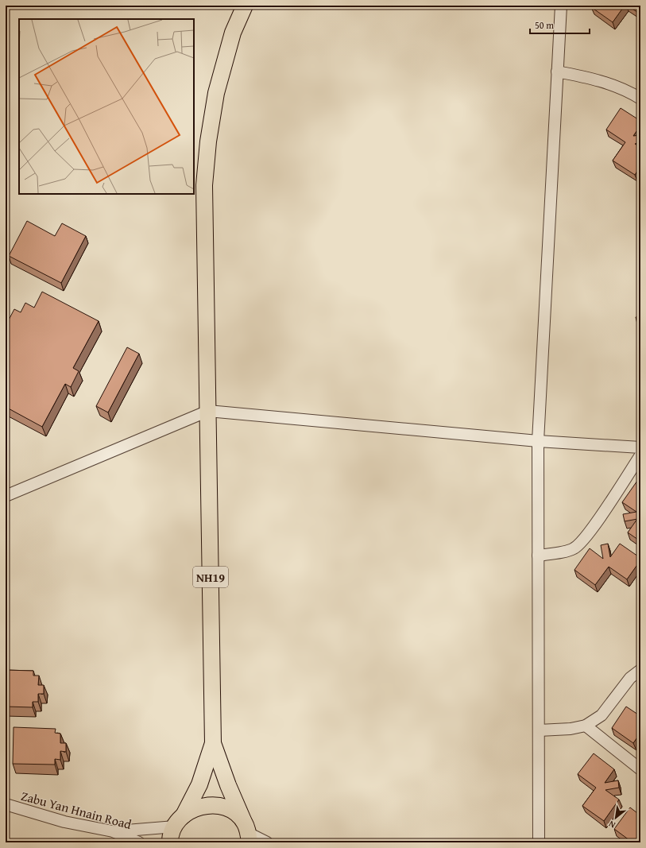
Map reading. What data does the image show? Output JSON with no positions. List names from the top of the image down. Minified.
{"streets":{"highway":["NH19"],"street":["Zabu Yan Hnain Road"]},"scale_bar":"50 m","north":"bottom left"}
